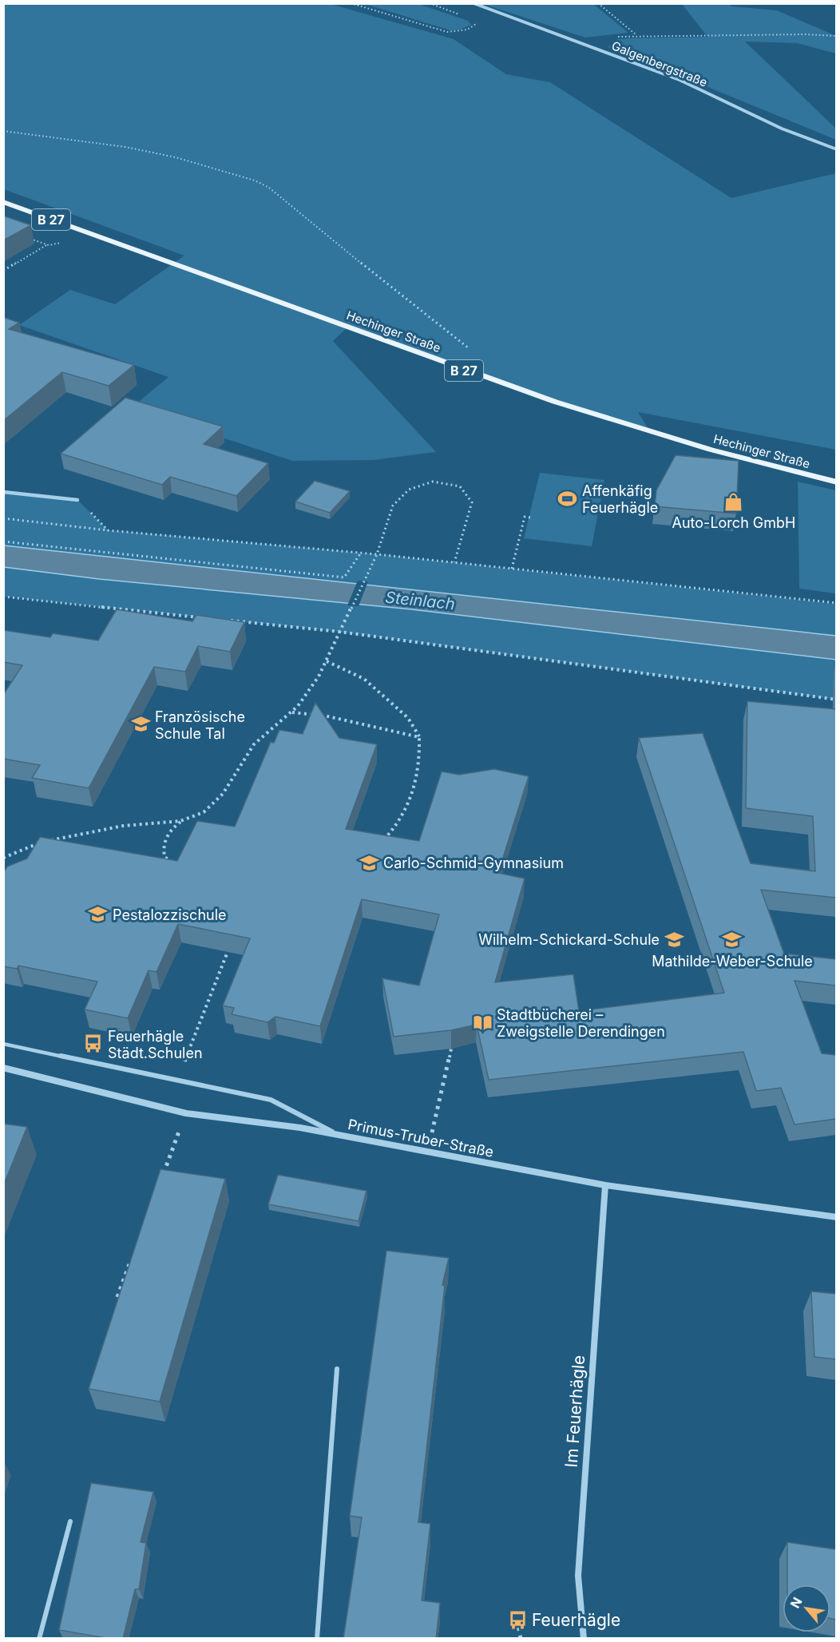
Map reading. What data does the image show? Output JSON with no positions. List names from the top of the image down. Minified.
{"streets":{"main road":["B 27","Hechinger Straße"],"street":["Galgenbergstraße","Primus-Truber-Straße","Im Feuerhägle"]},"crossings":[["Primus-Truber-Straße","Im Feuerhägle"]],"water":["Steinlach"],"places":{"sports":["Affenkäfig Feuerhägle"],"shop":["Auto-Lorch GmbH"],"school or university":["Französische Schule Tal","Carlo-Schmid-Gymnasium","Pestalozzischule","Wilhelm-Schickard-Schule","Mathilde-Weber-Schule"],"library":["Stadtbücherei – Zweigstelle Derendingen"],"bus stop":["Feuerhägle Städt.Schulen","Feuerhägle"]},"north":"top left"}
